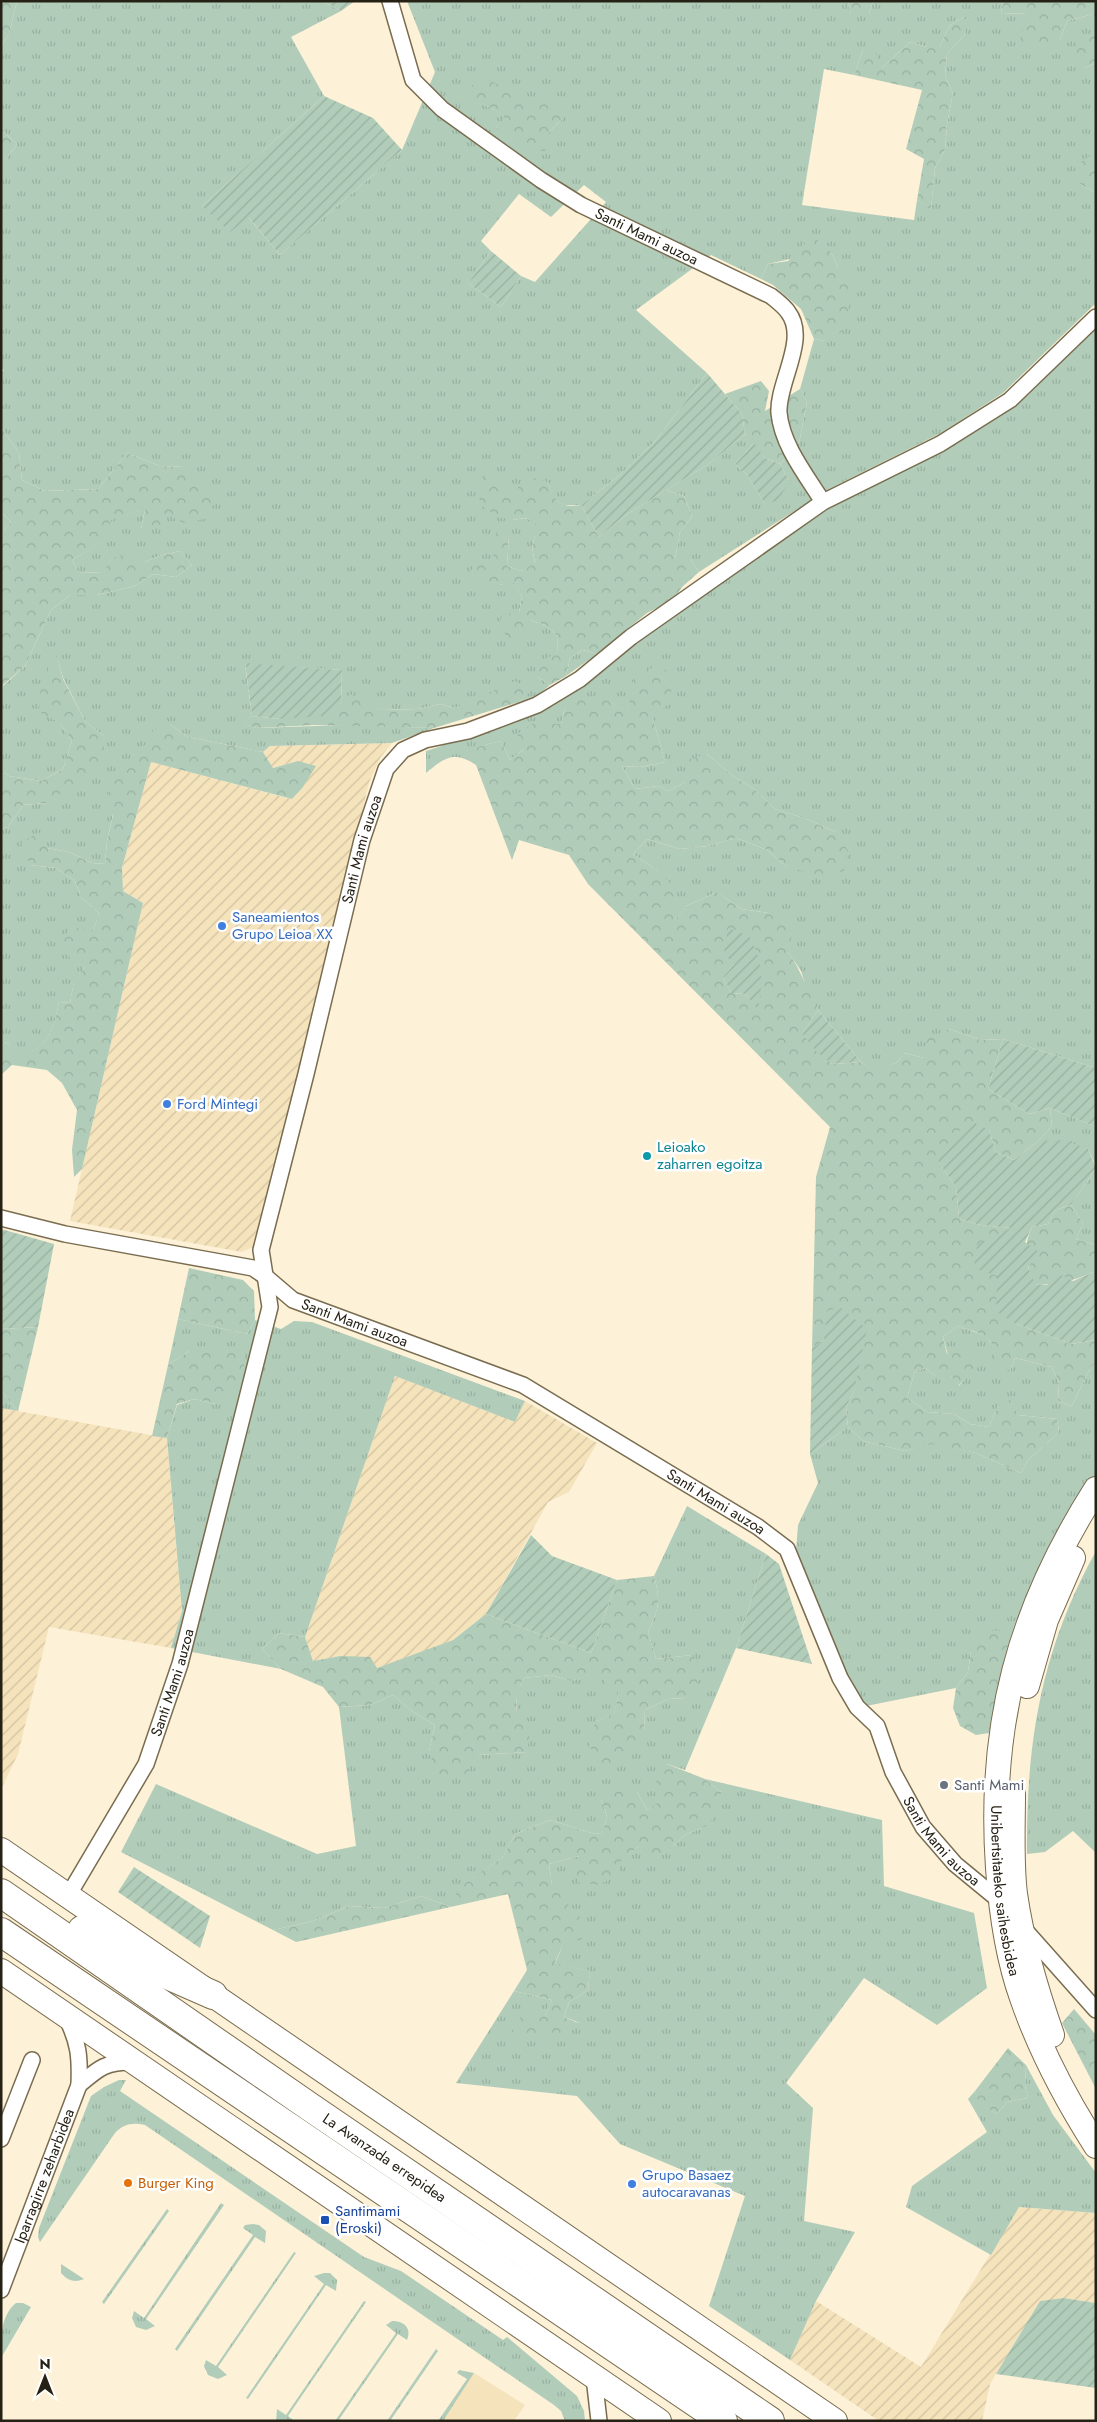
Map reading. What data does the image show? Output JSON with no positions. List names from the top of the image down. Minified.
{"streets":{"highway":["La Avanzada errepidea"],"main road":["Unibertsitateko saihesbidea"],"street":["Santi Mami auzoa","Iparragirre zeharbidea"]},"crossings":[["Santi Mami auzoa","Unibertsitateko saihesbidea"]],"places":{"other":["Saneamientos Grupo Leioa XX","Ford Mintegi","Leioako zaharren egoitza","Santi Mami","Burger King","Grupo Basaez autocaravanas"],"transit":["Santimami (Eroski)"]},"north":"top"}
